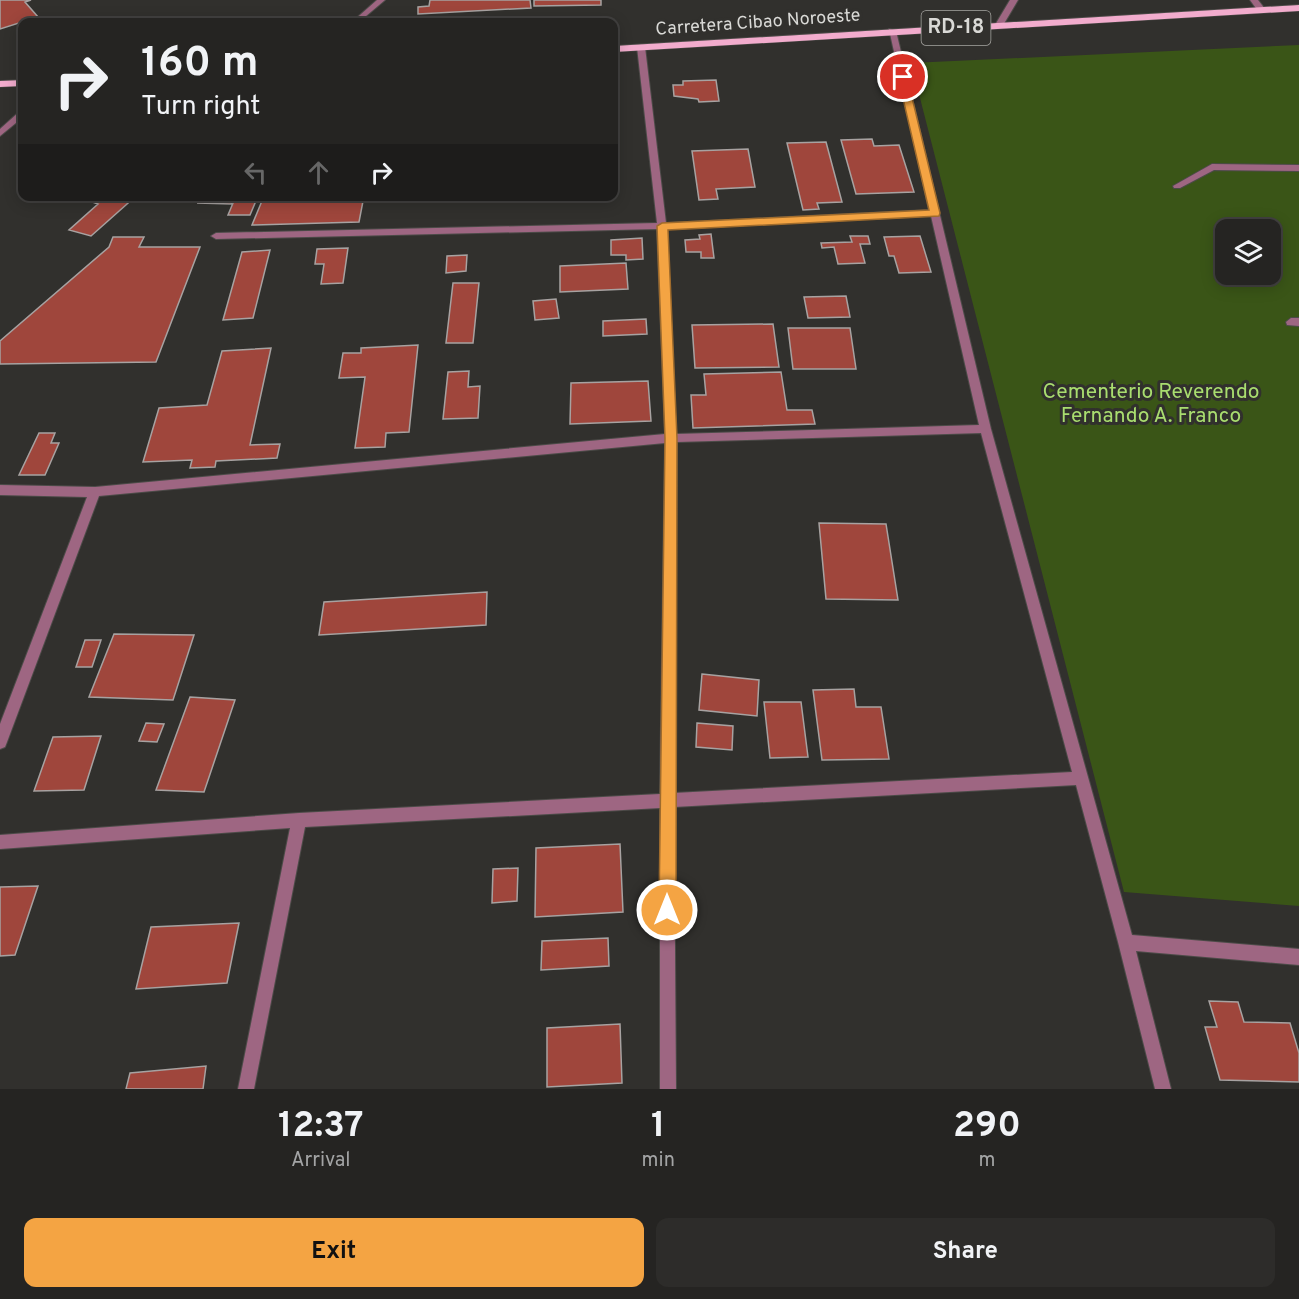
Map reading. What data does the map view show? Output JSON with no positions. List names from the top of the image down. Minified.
{"streets":{"main road":["Carretera Cibao Noroeste","RD-18"]},"parks":["Cementerio Reverendo Fernando A. Franco"],"page":{"turn":["160 m","Turn right"],"eta":["12:37","Arrival","1","min","290","m"],"buttons":["Exit","Share"]}}
